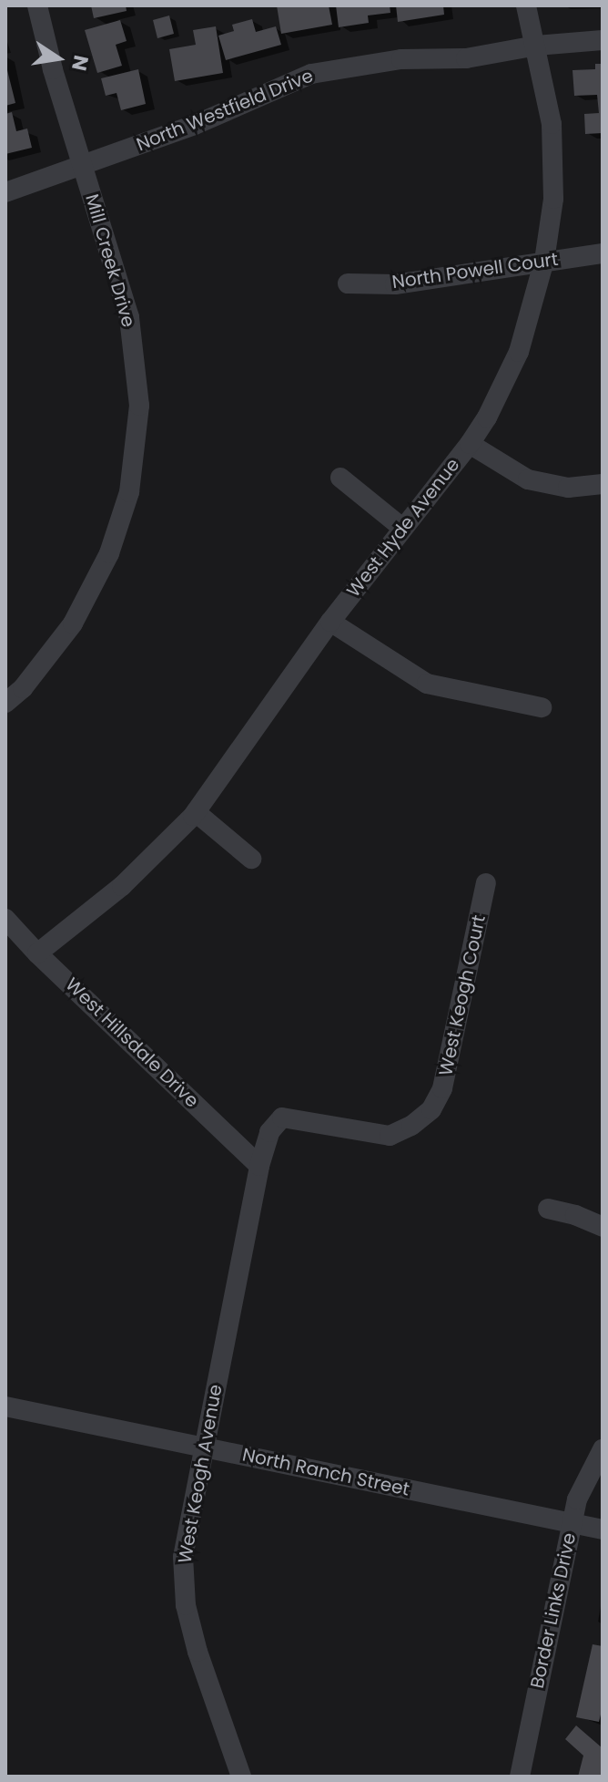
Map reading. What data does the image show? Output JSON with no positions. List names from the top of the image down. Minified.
{"streets":{"street":["North Westfield Drive","Mill Creek Drive","North Powell Court","West Hyde Avenue","West Keogh Court","West Hillsdale Drive","North Ranch Street","West Keogh Avenue","Border Links Drive"]},"crossings":[["North Westfield Drive","Mill Creek Drive"],["North Westfield Drive","West Hyde Avenue"],["North Powell Court","West Hyde Avenue"],["West Hyde Avenue","West Hillsdale Drive"],["West Keogh Court","West Hillsdale Drive"],["West Keogh Court","West Keogh Avenue"],["West Hillsdale Drive","West Keogh Avenue"],["North Ranch Street","West Keogh Avenue"],["North Ranch Street","Border Links Drive"]],"north":"right"}
